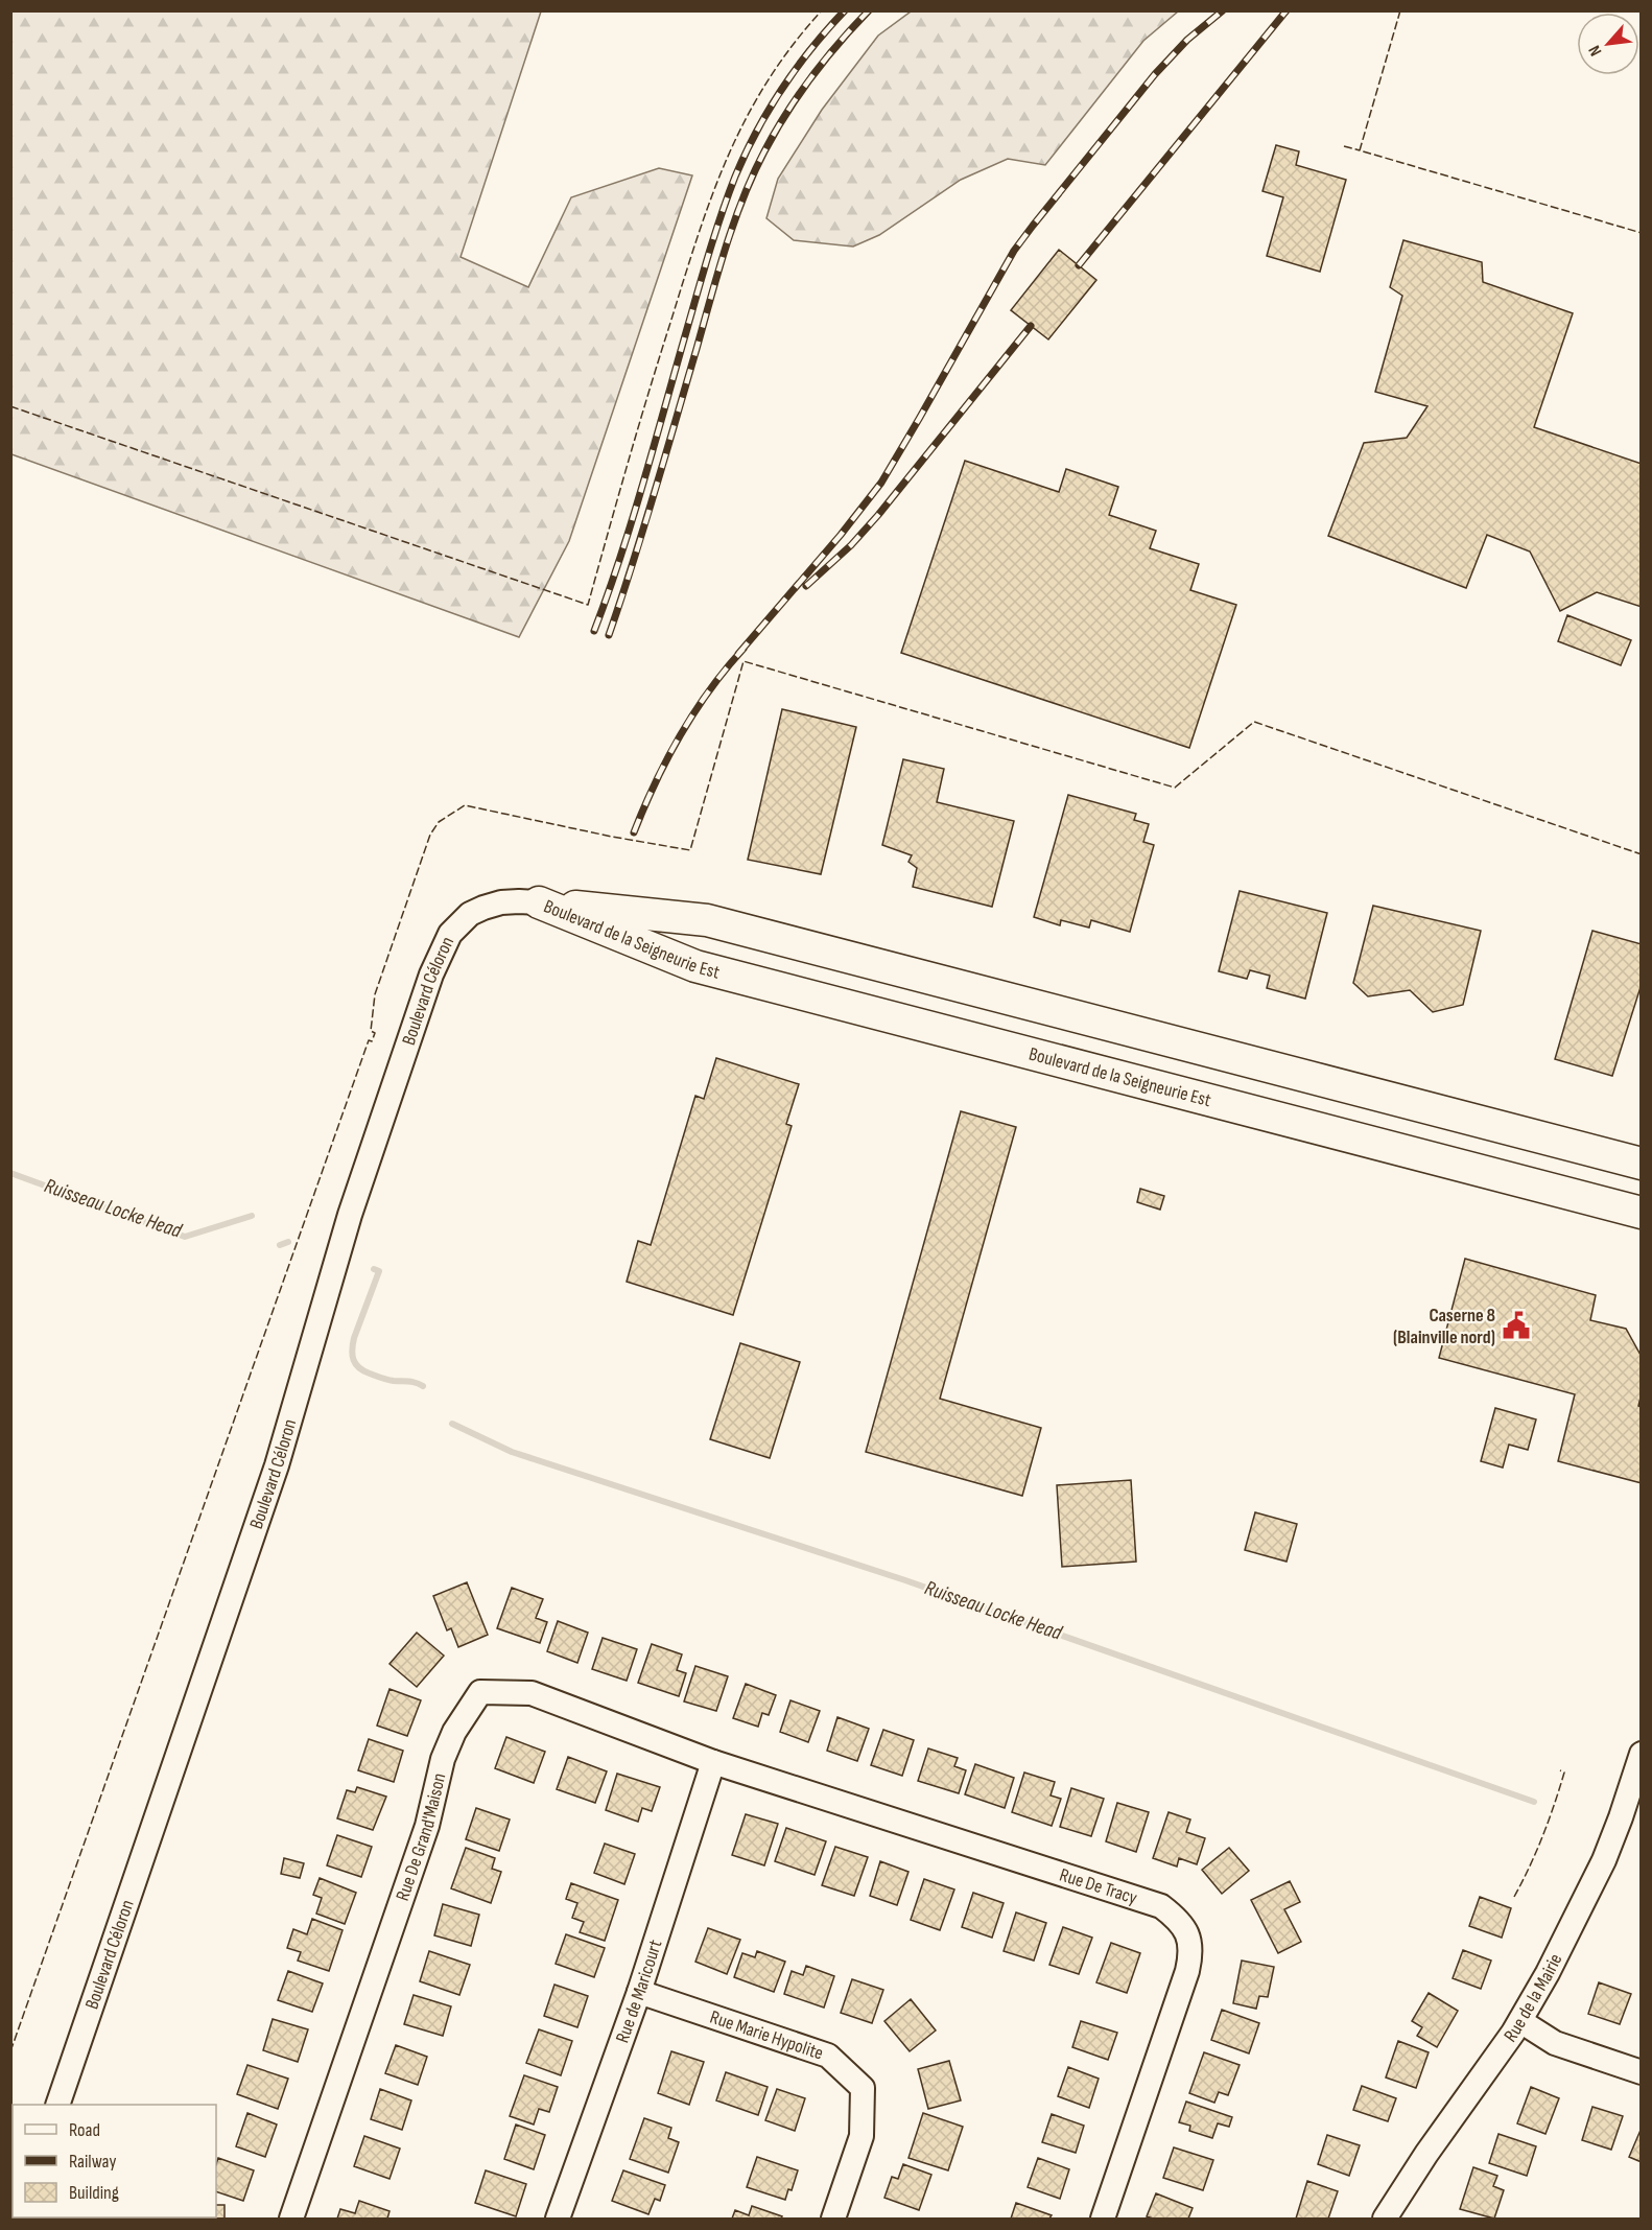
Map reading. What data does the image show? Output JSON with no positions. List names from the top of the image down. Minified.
{"streets":{"main road":["Boulevard de la Seigneurie Est"],"street":["Boulevard Céloron","Rue De Grand'Maison","Rue De Tracy","Rue de Maricourt","Rue de la Mairie","Rue Marie Hypolite"]},"crossings":[["Boulevard de la Seigneurie Est","Boulevard Céloron"],["Rue De Grand'Maison","Rue De Tracy"],["Rue De Grand'Maison","Rue de Maricourt"],["Rue De Tracy","Rue de Maricourt"],["Rue de Maricourt","Rue Marie Hypolite"]],"water":["Ruisseau Locke Head"],"places":{"public building":["Caserne 8 (Blainville nord)"]},"legend":["Road","Railway","Building"],"north":"bottom left"}
